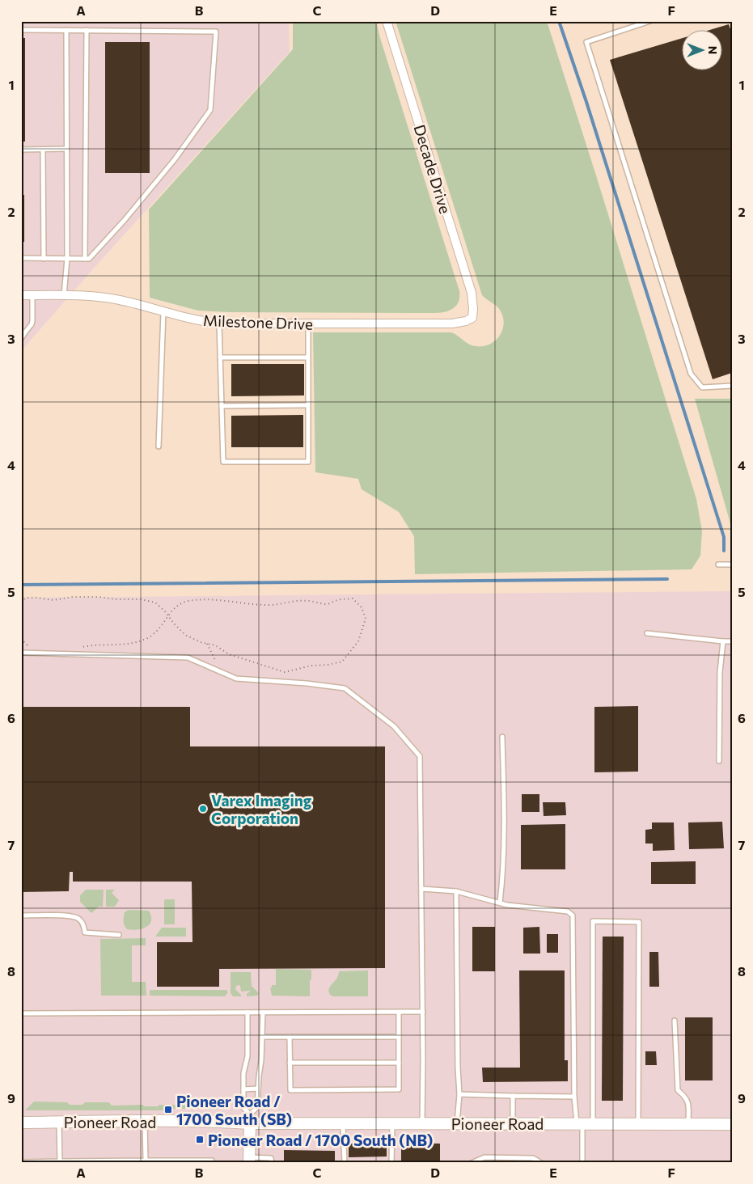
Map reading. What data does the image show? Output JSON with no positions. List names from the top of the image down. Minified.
{"streets":{"main road":["Pioneer Road"],"street":["Decade Drive","Milestone Drive"]},"crossings":[["Decade Drive","Milestone Drive"]],"places":{"other":["Varex Imaging Corporation"],"transit":["Pioneer Road / 1700 South (SB)","Pioneer Road / 1700 South (NB)"]},"north":"right","grid":{"columns":["A","B","C","D","E","F"],"rows":["1","2","3","4","5","6","7","8","9"]}}
